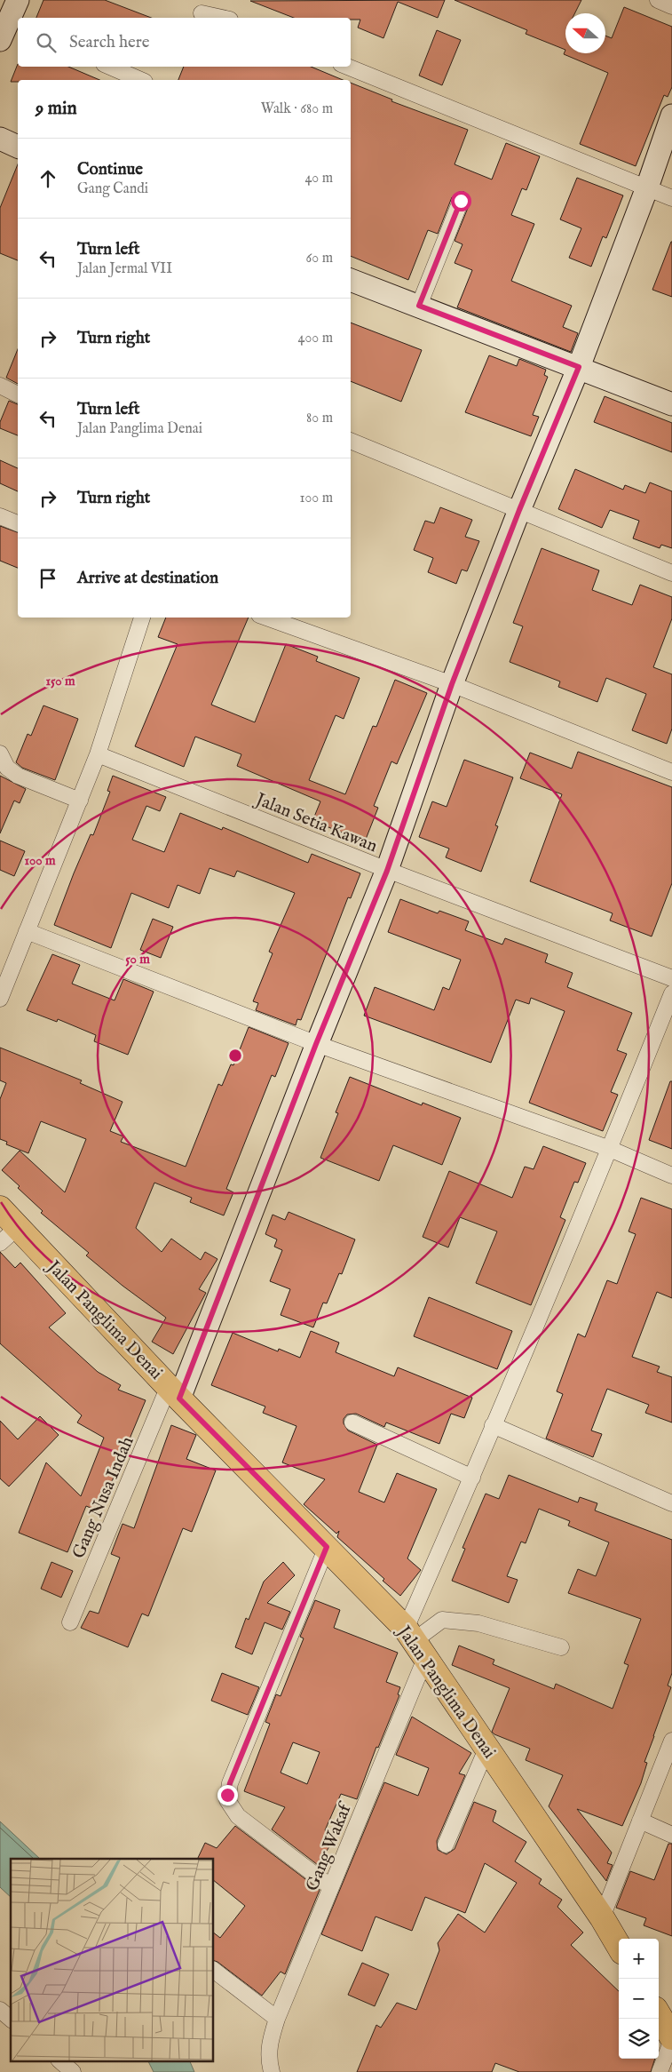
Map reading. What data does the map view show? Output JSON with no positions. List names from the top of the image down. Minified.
{"streets":{"main road":["Jalan Panglima Denai"],"street":["Jalan Setia Kawan","Gang Nusa Indah","Gang Wakaf"]},"crossings":[["Jalan Panglima Denai","Gang Nusa Indah"],["Jalan Panglima Denai","Gang Wakaf"]],"north":"left","page":{"search":"Search here","heading":["9 min","Walk · 680 m"],"list":[["Continue","Gang Candi","40 m"],["Turn left","Jalan Jermal VII","60 m"],["Turn right","400 m"],["Turn left","Jalan Panglima Denai","80 m"],["Turn right","100 m"],"Arrive at destination"],"map_buttons":["+","−"]},"rings":["150 m","100 m","50 m"]}
